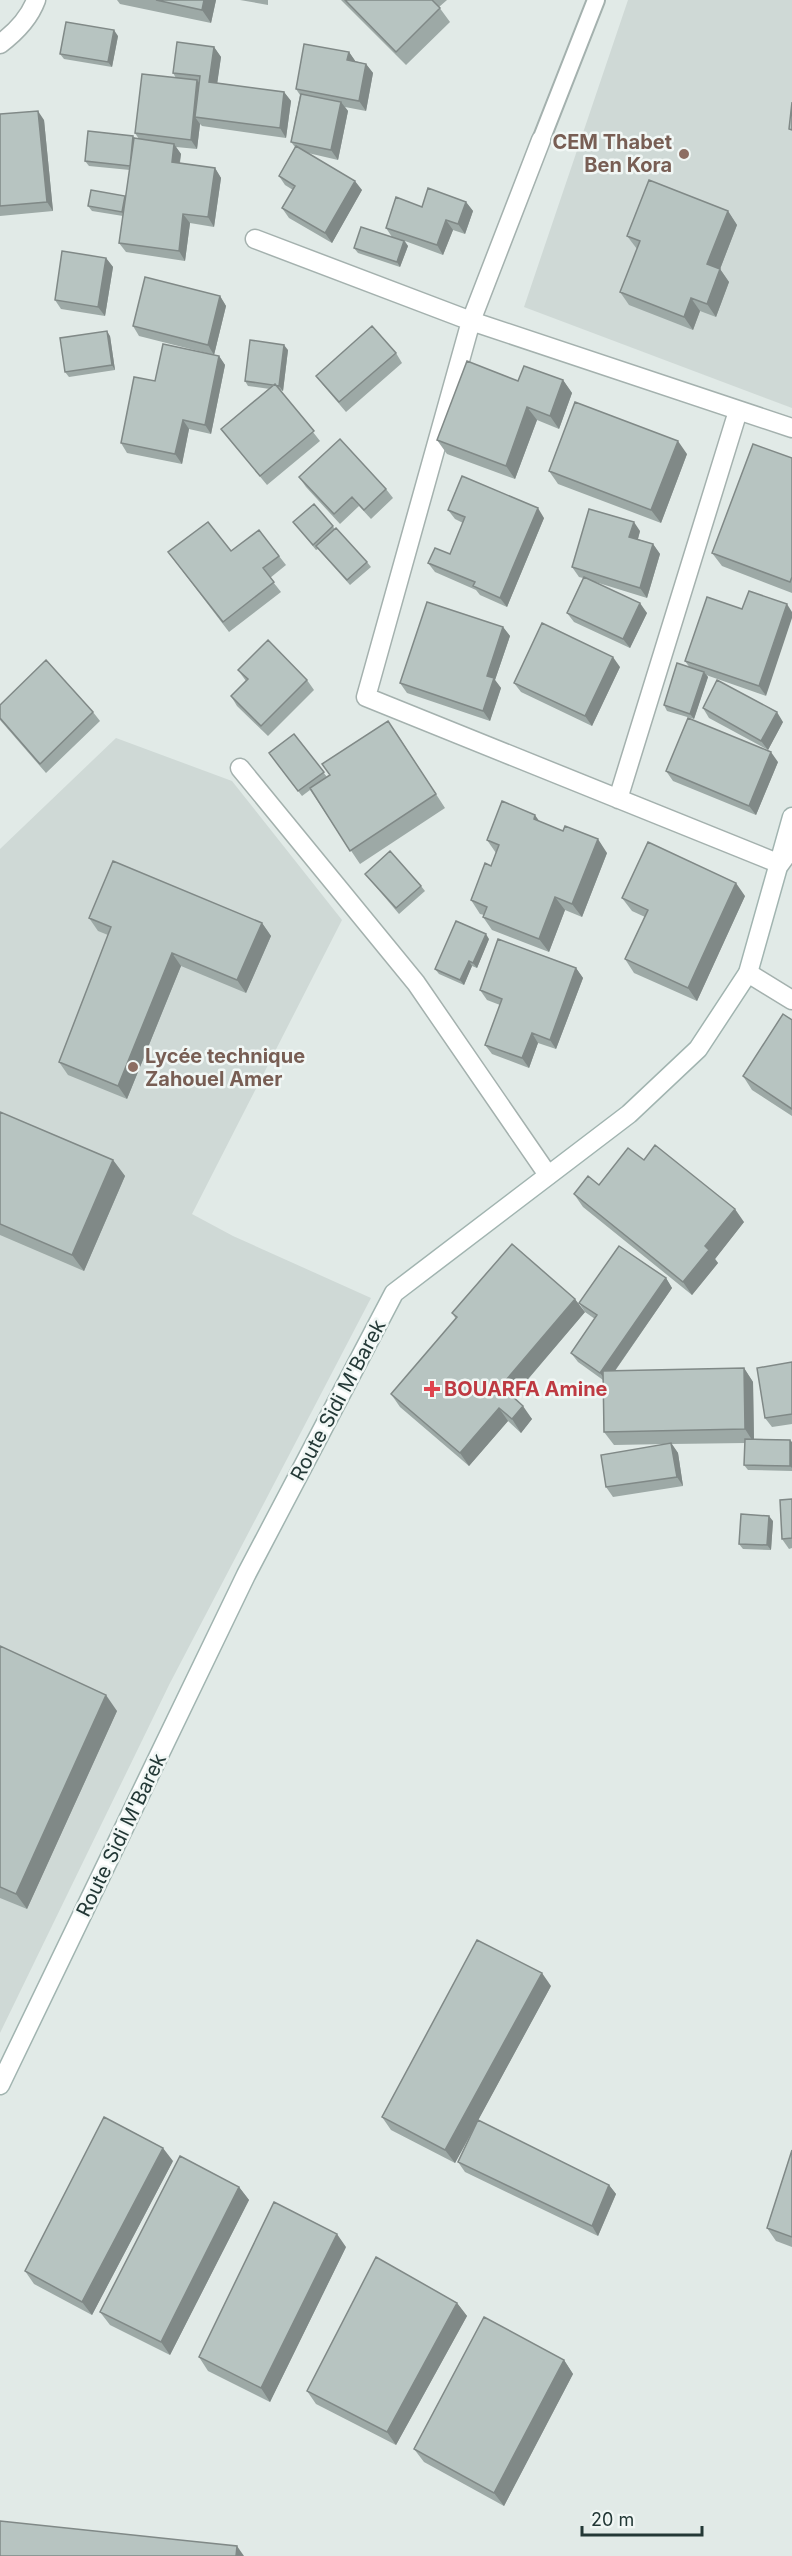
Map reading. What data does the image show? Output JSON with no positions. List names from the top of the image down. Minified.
{"streets":{"street":["Route Sidi M'Barek"]},"places":{"other":["CEM Thabet Ben Kora","Lycée technique Zahouel Amer"],"health":["BOUARFA Amine"]},"scale_bar":"20 m"}
